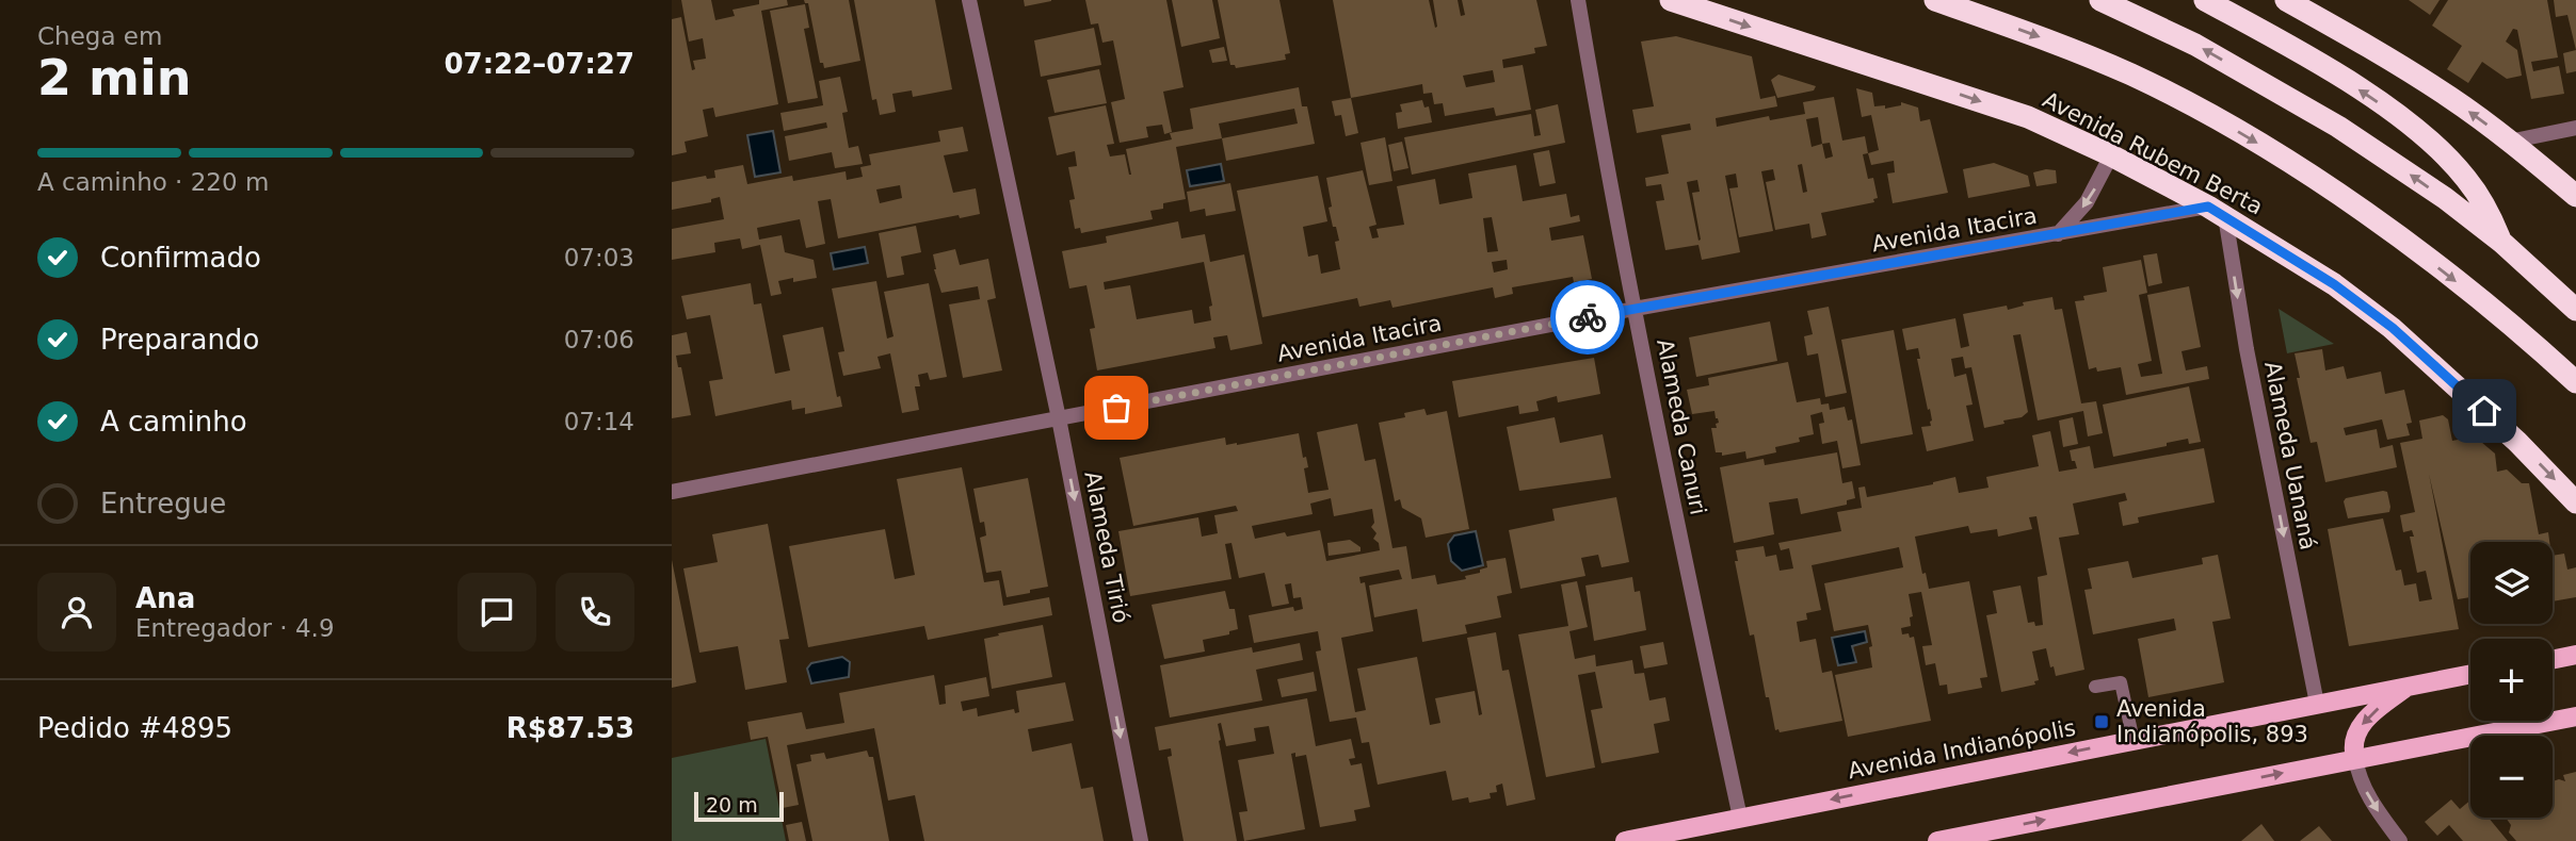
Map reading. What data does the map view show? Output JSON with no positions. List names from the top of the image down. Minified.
{"streets":{"highway":["Avenida Rubem Berta"],"main road":["Avenida Indianópolis"],"street":["Avenida Itacira","Alameda Canuri","Alameda Uananá","Alameda Tirió"]},"crossings":[["Avenida Rubem Berta","Avenida Itacira"],["Avenida Rubem Berta","Alameda Uananá"],["Avenida Itacira","Alameda Canuri"],["Avenida Itacira","Alameda Uananá"],["Avenida Itacira","Alameda Tirió"],["Alameda Canuri","Avenida Indianópolis"],["Alameda Uananá","Avenida Indianópolis"]],"one_way":["Alameda Uananá","Alameda Tirió"],"places":{"transit":["Avenida Indianópolis, 893"]},"scale_bar":"20 m","page":{"heading":["2 min","Chega em","07:22–07:27"],"panel":["Ana","Entregador · 4.9","Pedido #4895","R$87.53"],"bar":"A caminho · 220 m","list":[["Confirmado","07:03"],["Preparando","07:06"],["A caminho","07:14"],"Entregue"],"map_buttons":["+","−"],"scale":"20 m"}}
